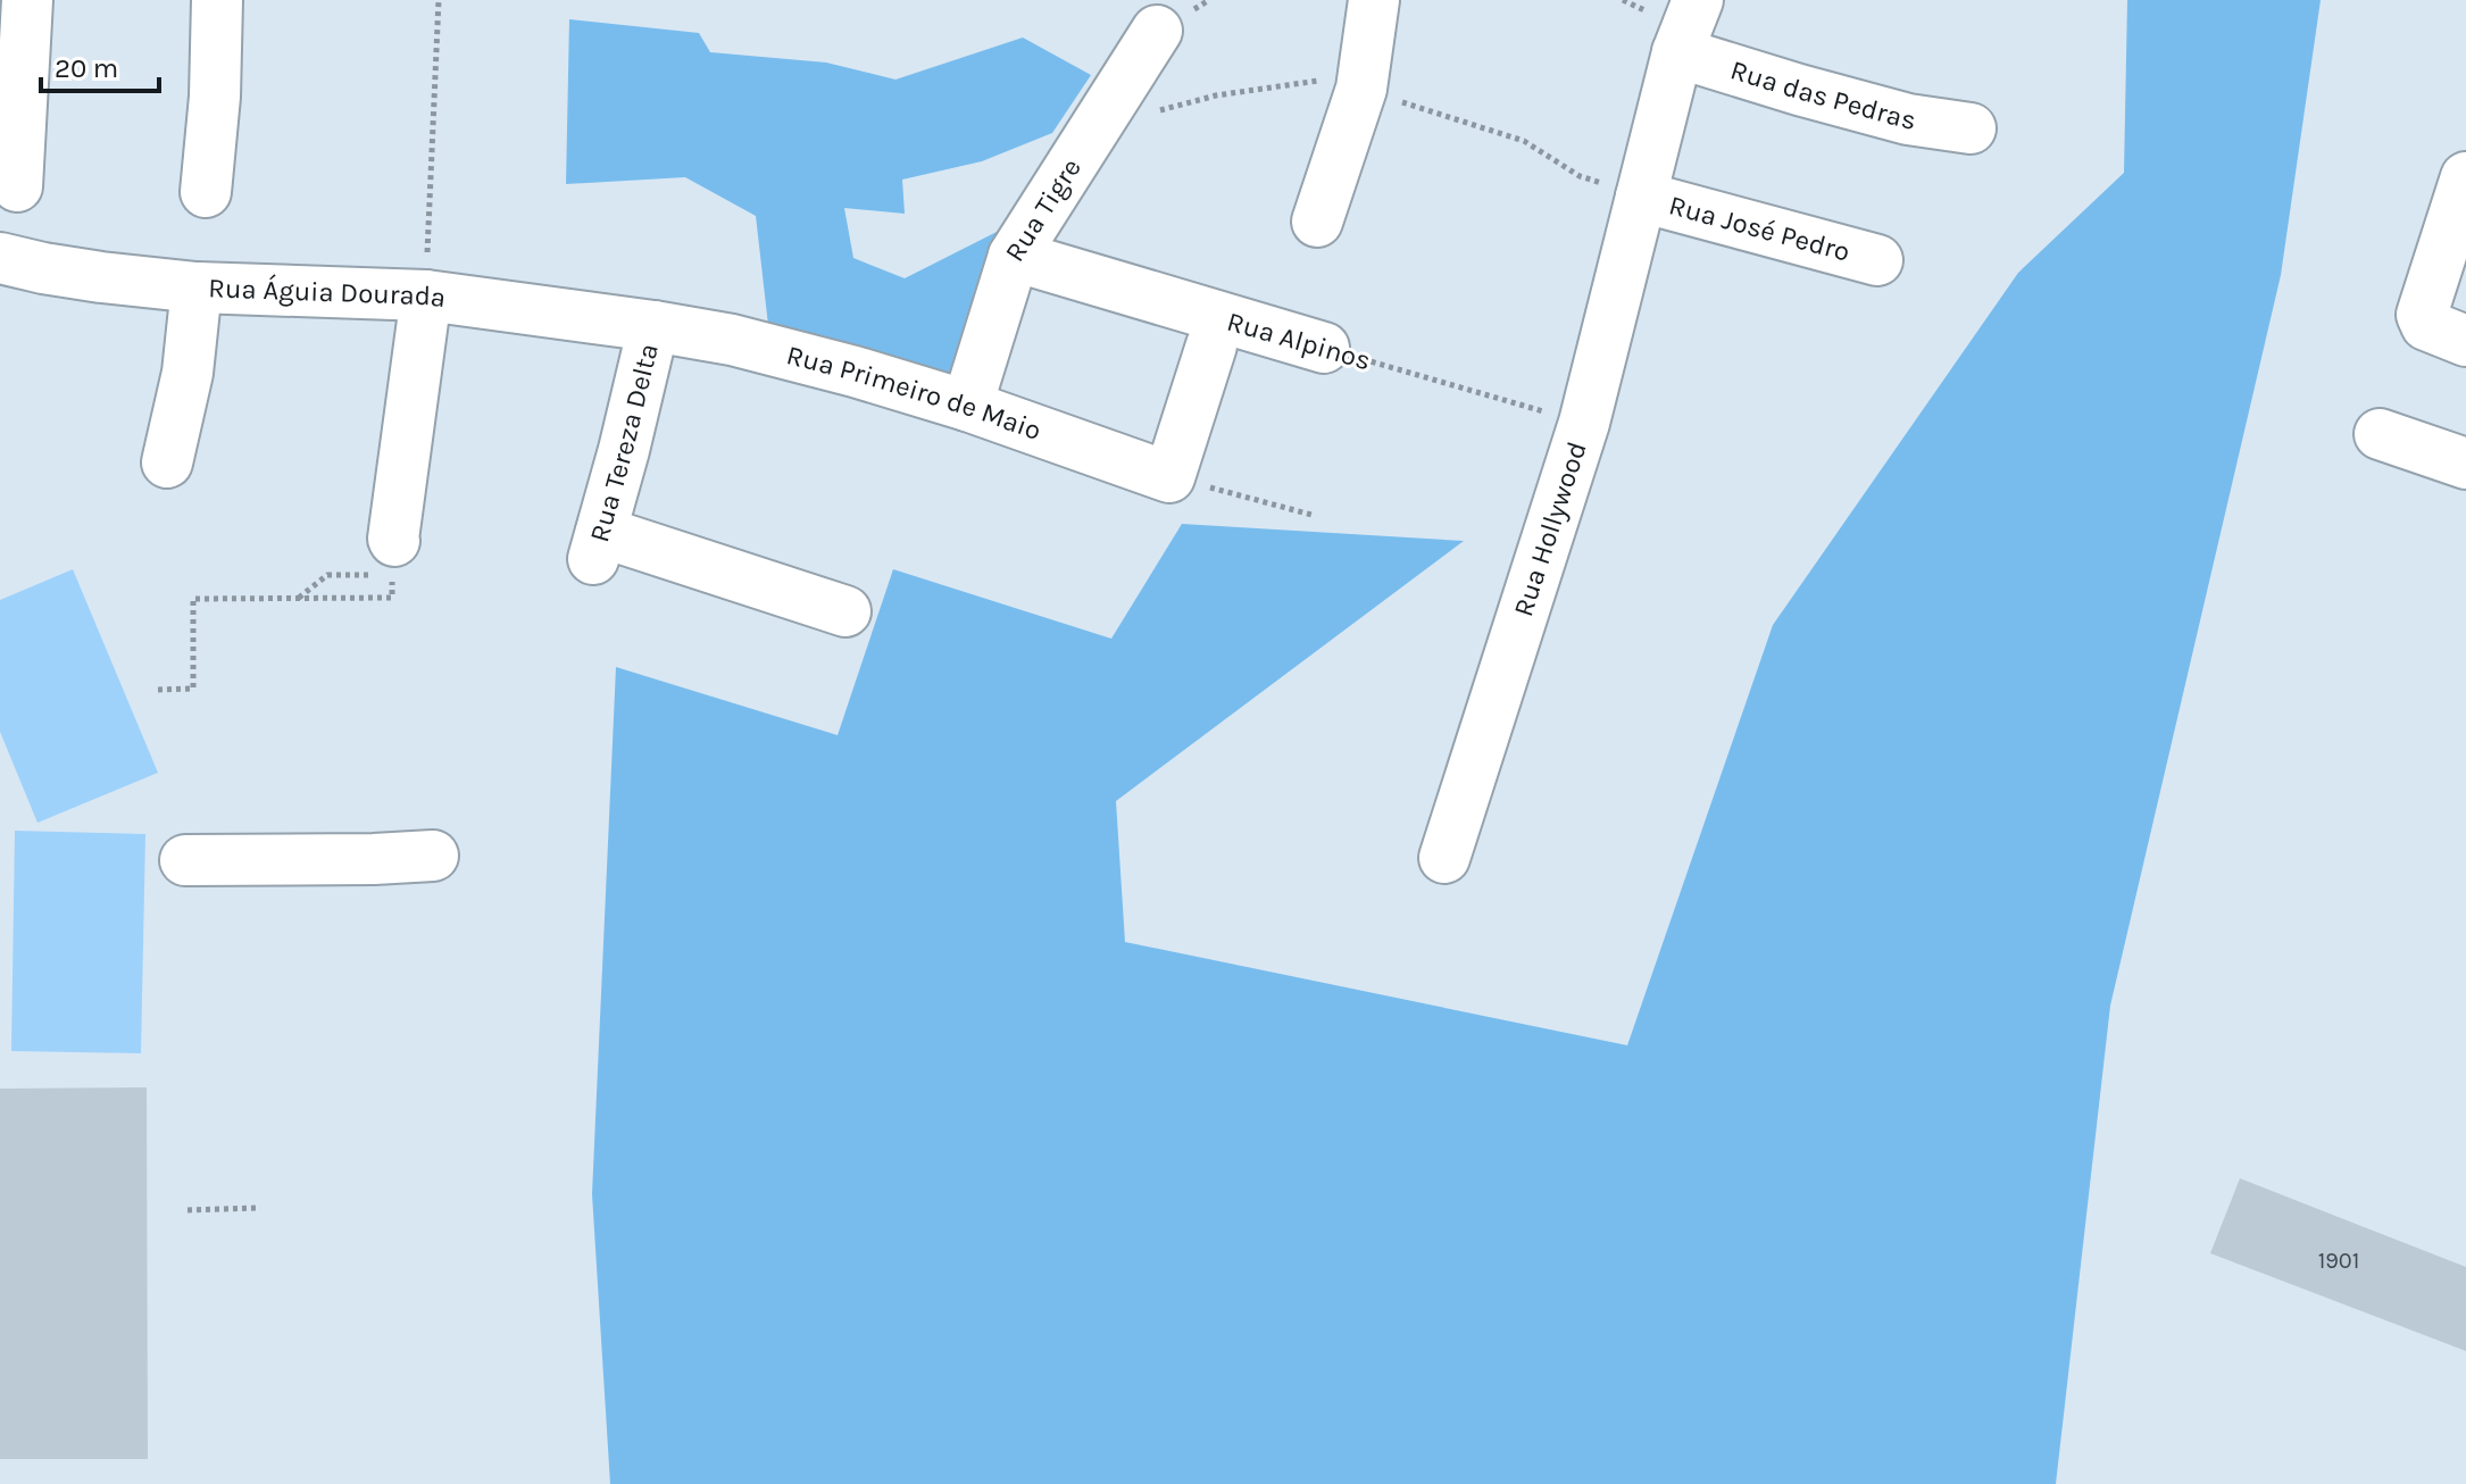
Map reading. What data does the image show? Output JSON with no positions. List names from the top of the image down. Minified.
{"streets":{"street":["Rua das Pedras","Rua Tigre","Rua José Pedro","Rua Águia Dourada","Rua Alpinos","Rua Primeiro de Maio","Rua Tereza Delta","Rua Hollywood"]},"crossings":[["Rua das Pedras","Rua Hollywood"],["Rua Tigre","Rua Alpinos"],["Rua Tigre","Rua Primeiro de Maio"],["Rua José Pedro","Rua Hollywood"],["Rua Águia Dourada","Rua Primeiro de Maio"],["Rua Águia Dourada","Rua Tereza Delta"],["Rua Alpinos","Rua Hollywood"],["Rua Primeiro de Maio","Rua Tereza Delta"]],"house_numbers":["1901"],"scale_bar":"20 m"}
